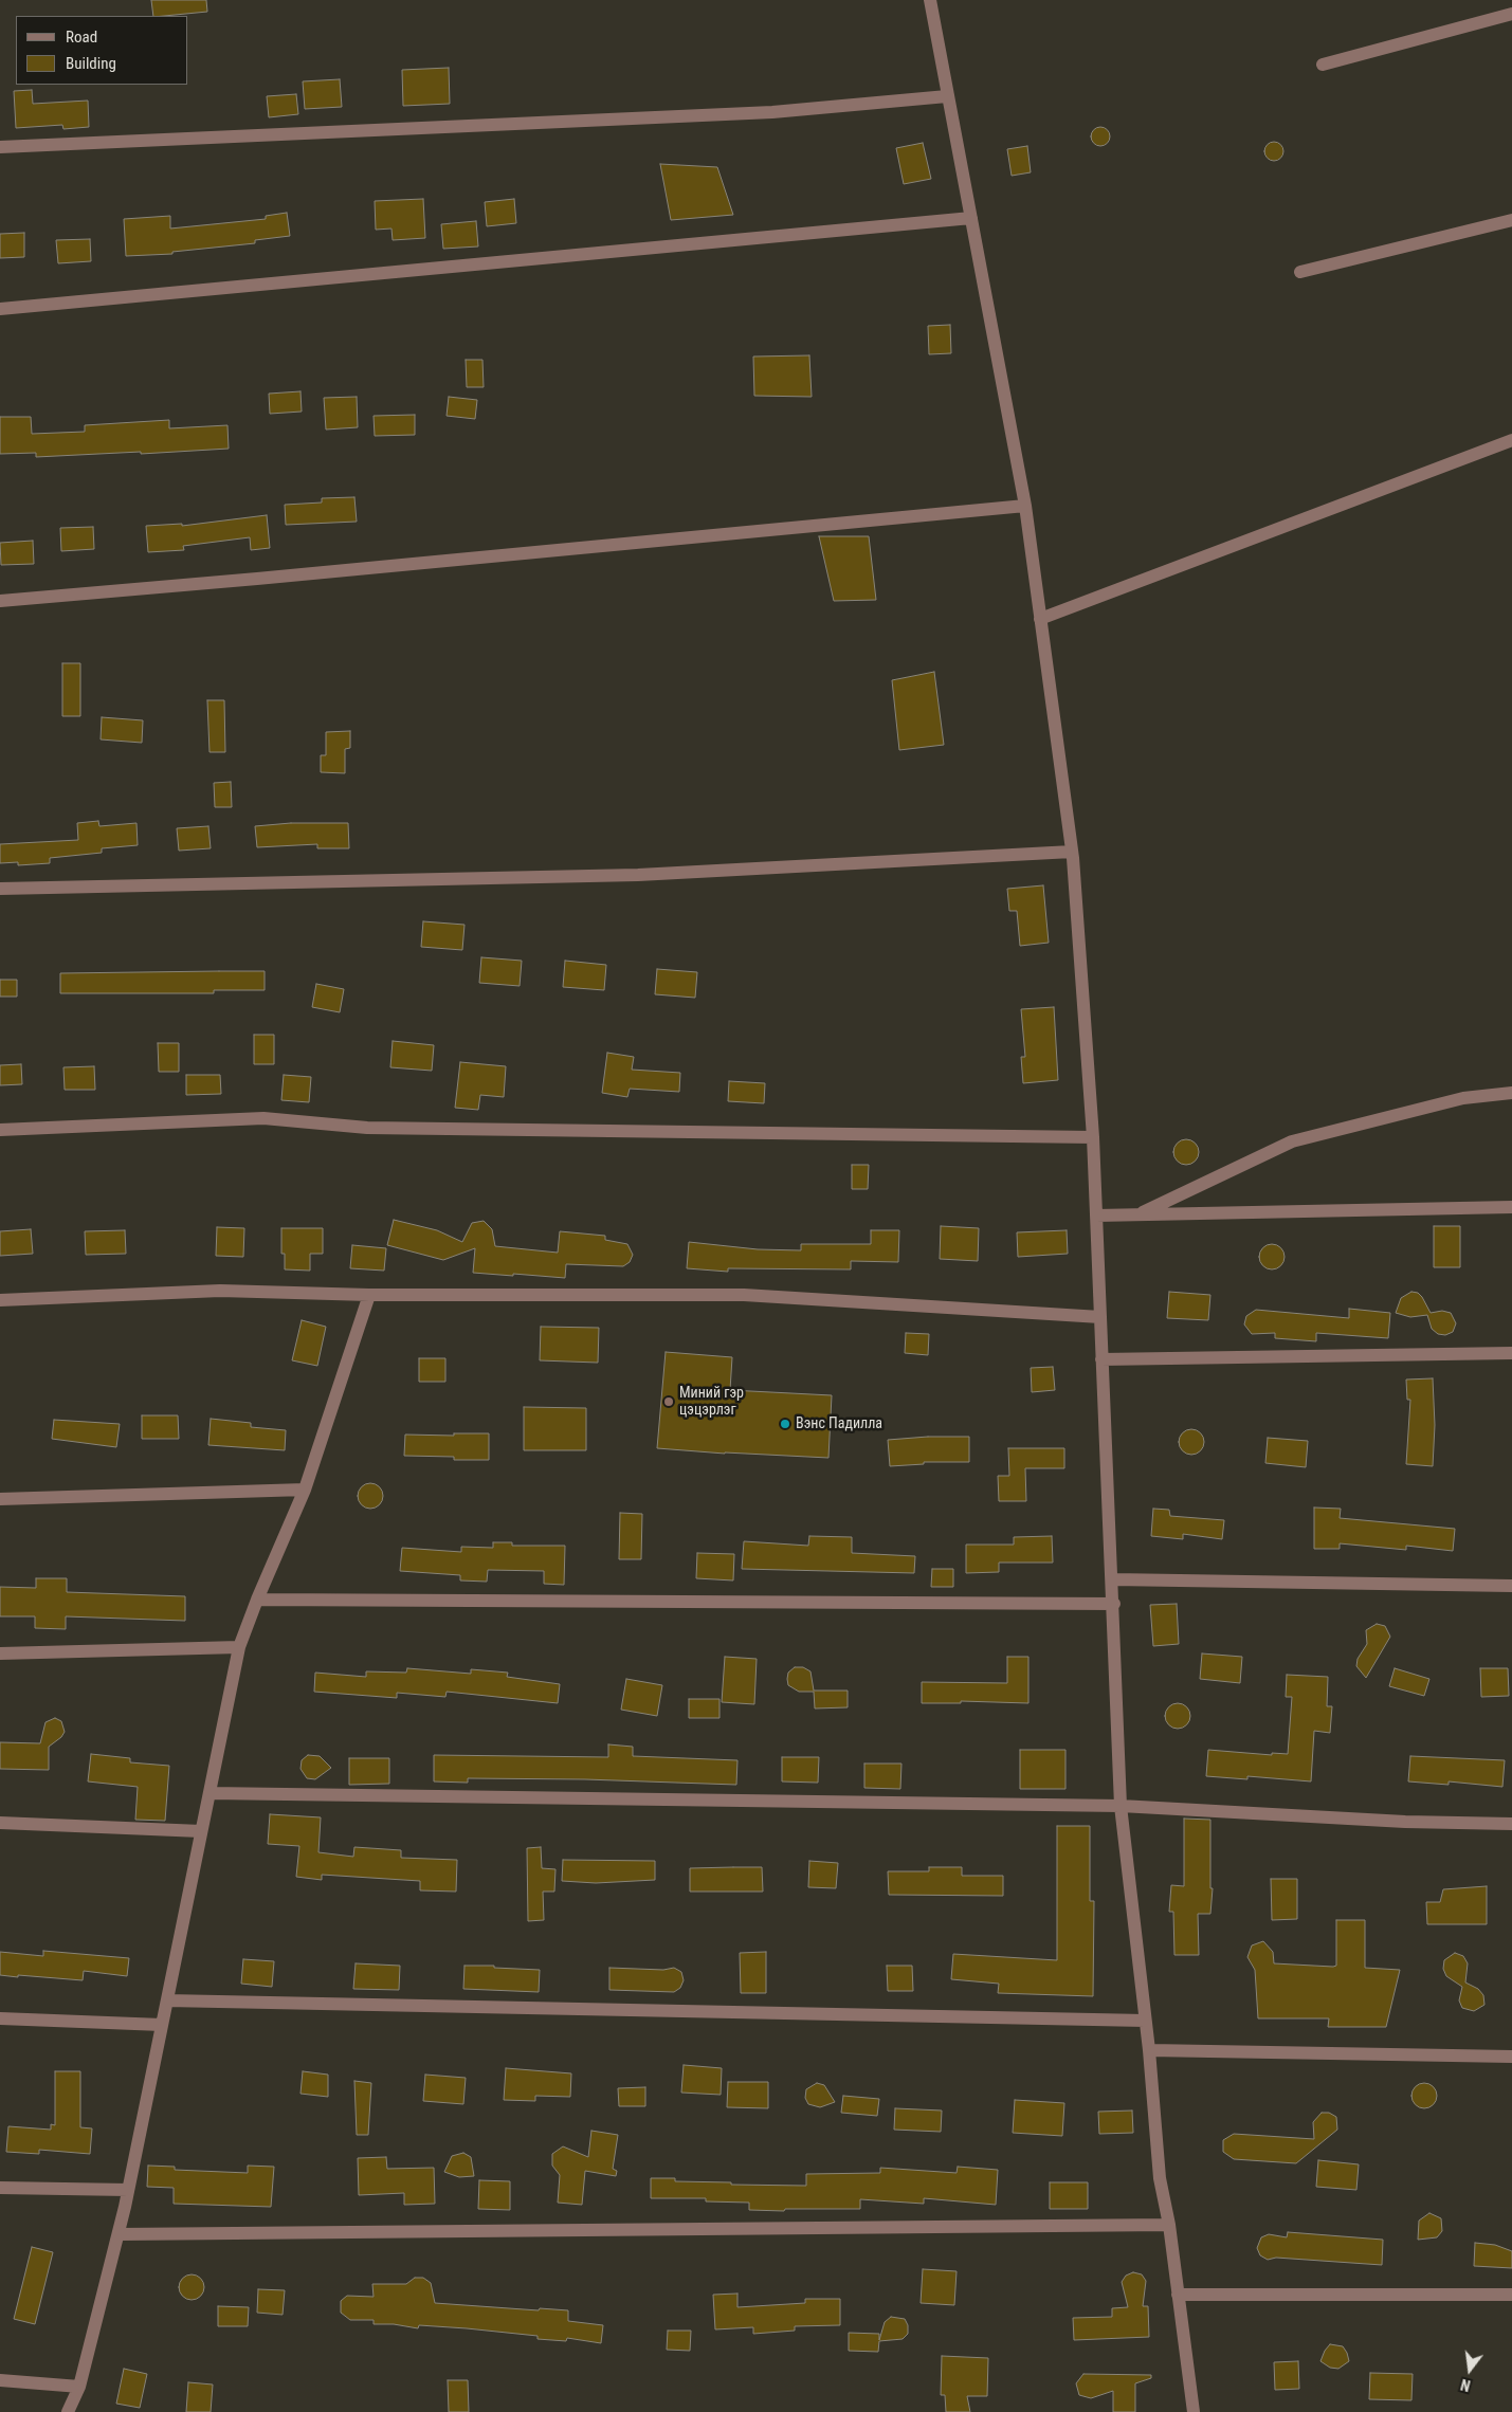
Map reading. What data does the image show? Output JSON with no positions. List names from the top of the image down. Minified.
{"places":["Миний гэр цэцэрлэг","Вэнс Падилла"],"legend":["Road","Building"],"north":"bottom"}
